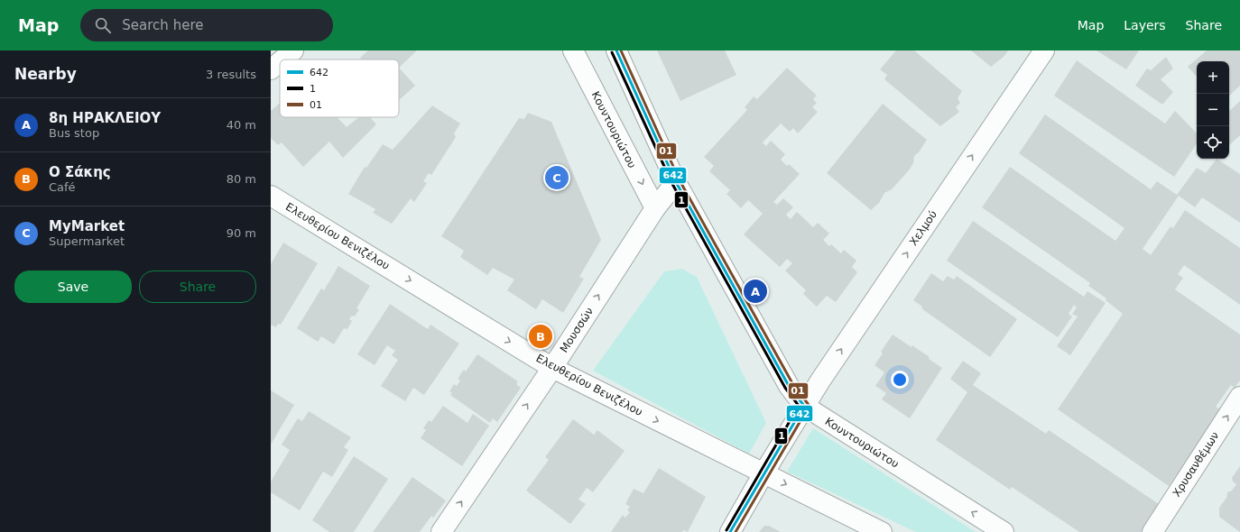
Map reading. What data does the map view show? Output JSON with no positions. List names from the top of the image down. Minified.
{"streets":{"street":["Κουντουριώτου","Χελμού","Ελευθερίου Βενιζέλου","Μουσσών","Χρυσανθέμων"]},"crossings":[["Κουντουριώτου","Χελμού"],["Κουντουριώτου","Μουσσών"],["Χελμού","Ελευθερίου Βενιζέλου"],["Ελευθερίου Βενιζέλου","Μουσσών"]],"one_way":["Χελμού","Ελευθερίου Βενιζέλου","Μουσσών","Χρυσανθέμων"],"lines":["transit line 642","transit line 01","transit line 1"],"legend":["642","1","01"],"page":{"header":"Map","search":"Search here","nav":["Map","Layers","Share"],"heading":["Nearby","3 results"],"map_buttons":["+","−"],"list":[{"mark":"A","name":"8η ΗΡΑΚΛΕΙΟΥ","note":"Bus stop","value":"40 m"},{"mark":"B","name":"Ο Σάκης","note":"Café","value":"80 m"},{"mark":"C","name":"MyMarket","note":"Supermarket","value":"90 m"}],"pins":["C","A","B"],"buttons":["Save","Share"]}}
